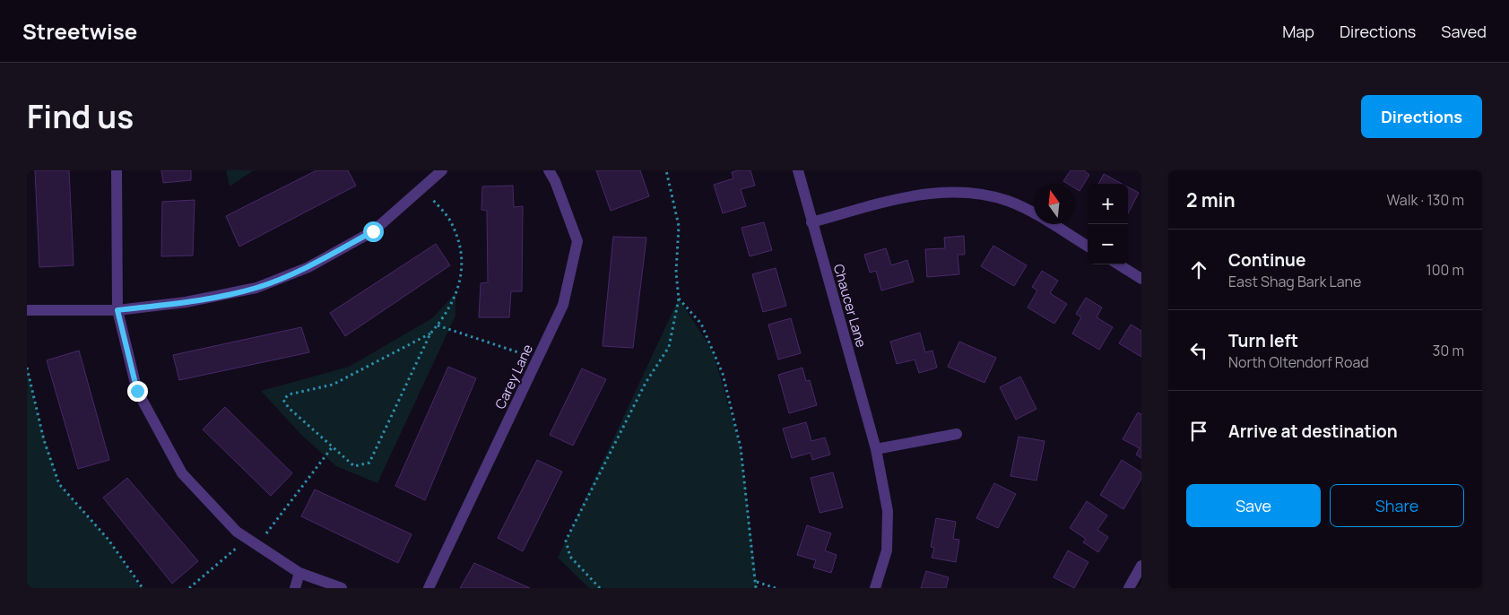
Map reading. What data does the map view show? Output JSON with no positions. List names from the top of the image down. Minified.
{"streets":{"street":["Chaucer Lane","Carey Lane"]},"north":"top","page":{"header":"Streetwise","nav":["Map","Directions","Saved"],"title":"Find us","buttons":["Directions",["Save","Share"]],"heading":["2 min","Walk · 130 m"],"map_buttons":["+","−"],"list":[["Continue","East Shag Bark Lane","100 m"],["Turn left","North Oltendorf Road","30 m"],"Arrive at destination"]}}
